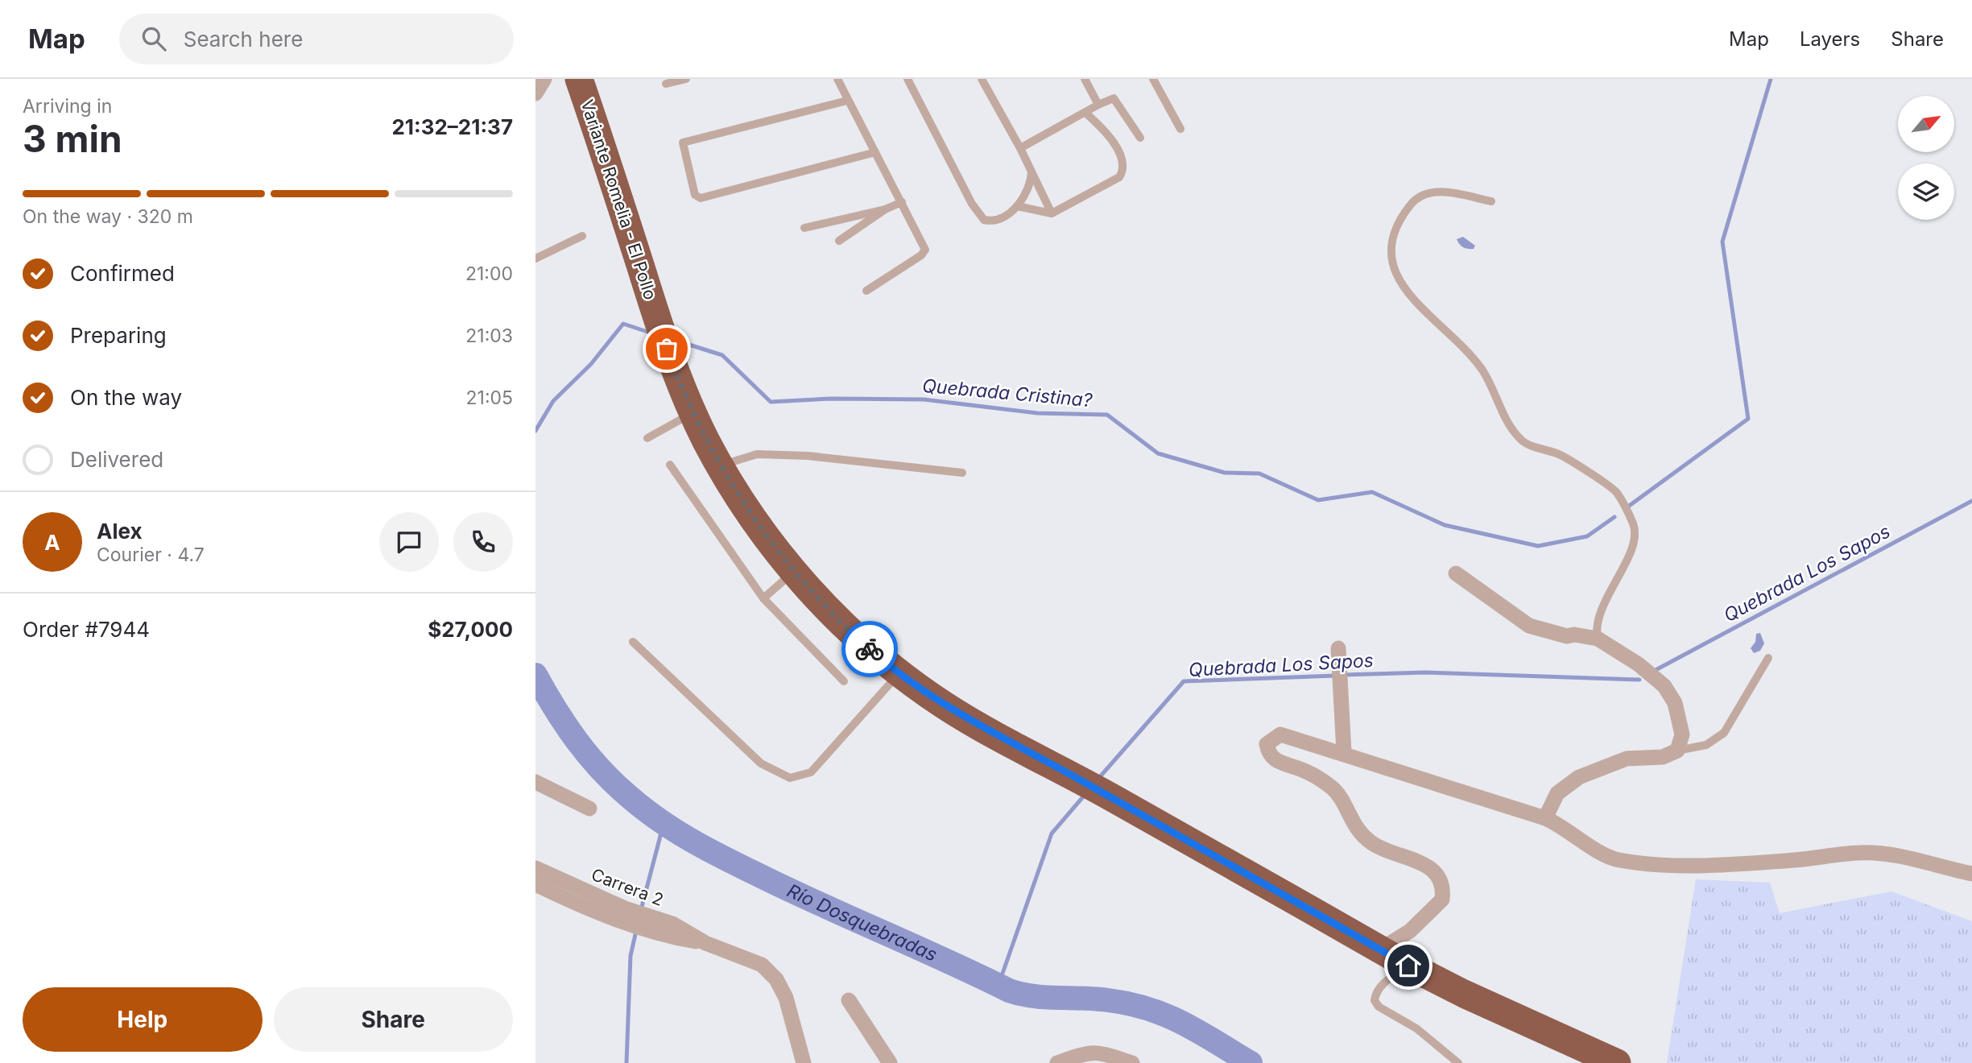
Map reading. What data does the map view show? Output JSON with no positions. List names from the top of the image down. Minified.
{"streets":{"highway":["Variante Romelia - El Pollo"],"street":["Carrera 2"]},"water":["Quebrada Cristina?","Quebrada Los Sapos","Río Dosquebradas"],"north":"top right","page":{"header":"Map","search":"Search here","nav":["Map","Layers","Share"],"heading":["3 min","Arriving in","21:32–21:37"],"panel":["Alex","Courier · 4.7","Order #7944","$27,000"],"bar":"On the way · 320 m","list":[["Confirmed","21:00"],["Preparing","21:03"],["On the way","21:05"],"Delivered"],"round":"A","buttons":["Help","Share"]}}
